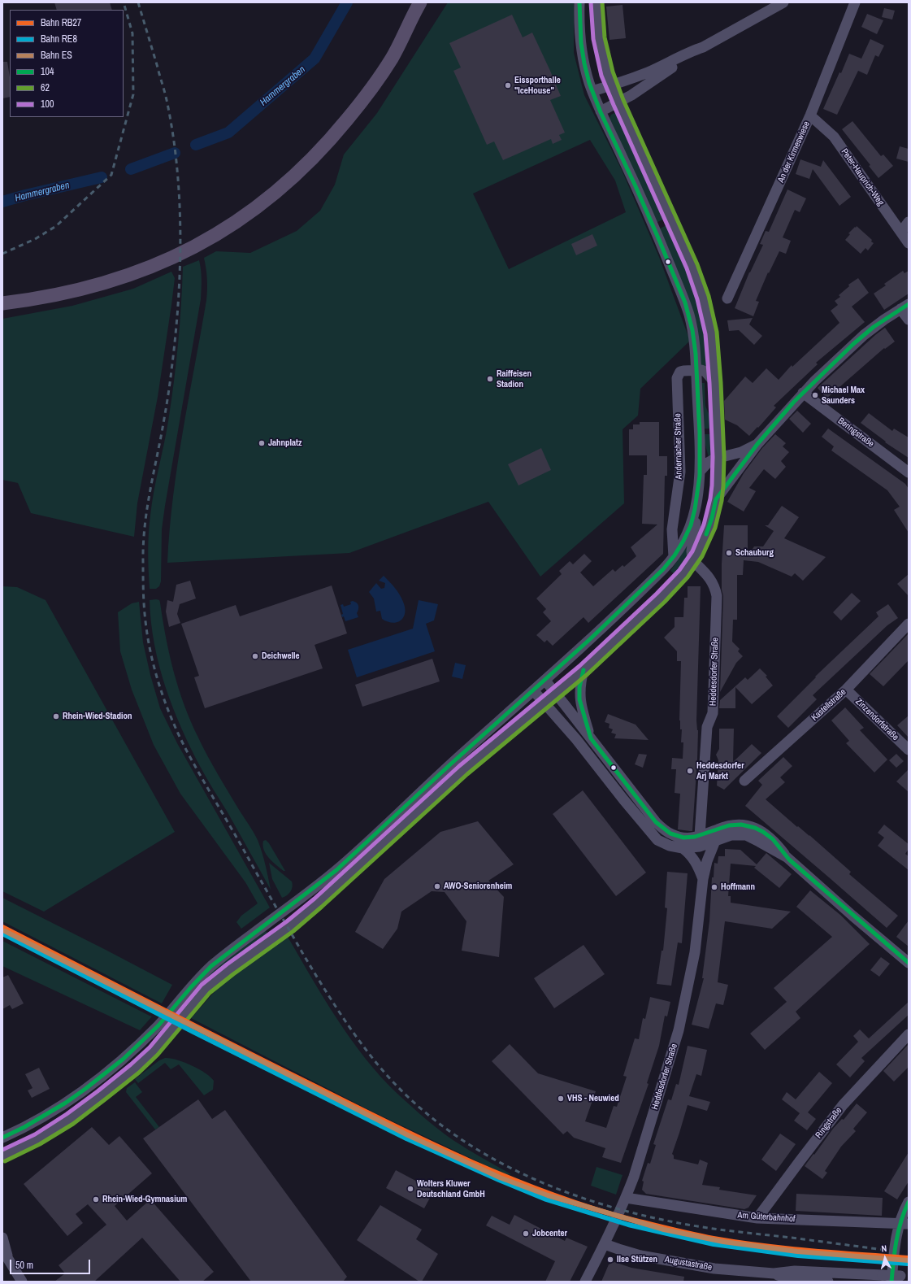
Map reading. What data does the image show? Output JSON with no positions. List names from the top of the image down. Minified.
{"streets":{"street":["An der Kirmeswiese","Peter-Hauprich-Weg","Beringstraße","Andernacher Straße","Heddesdorfer Straße","Kastellstraße","Zinzendorfstraße","Ringstraße","Am Güterbahnhof","Augustastraße"]},"crossings":[["An der Kirmeswiese","Peter-Hauprich-Weg"],["Heddesdorfer Straße","Am Güterbahnhof"],["Heddesdorfer Straße","Augustastraße"],["Kastellstraße","Zinzendorfstraße"],["Ringstraße","Am Güterbahnhof"]],"water":["Hammergraben"],"places":["Eissporthalle \"IceHouse\"","Raiffeisen Stadion","Michael Max Saunders","Jahnplatz","Schauburg","Deichwelle","Rhein-Wied-Stadion","Heddesdorfer Arj Markt","AWO-Seniorenheim","Hoffmann","VHS - Neuwied","Wolters Kluwer Deutschland GmbH","Rhein-Wied-Gymnasium","Jobcenter","Ilse Stützen"],"lines":["transit line 104","transit line 62","transit line 100","rail line RB27","rail line ES","rail line RE8"],"legend":["Bahn RB27","Bahn RE8","Bahn ES","104","62","100"],"scale_bar":"50 m","north":"top"}
